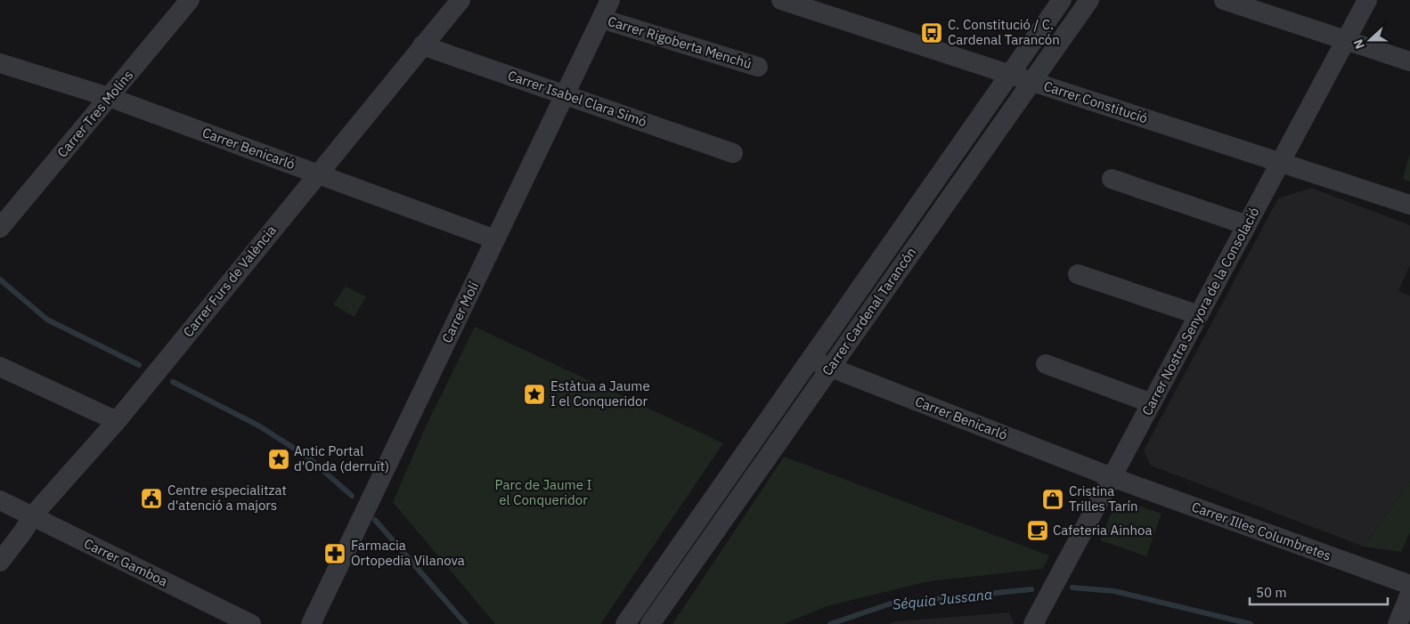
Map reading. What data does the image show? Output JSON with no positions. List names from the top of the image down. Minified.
{"streets":{"street":["Carrer Rigoberta Menchú","Carrer Isabel Clara Simó","Carrer Constitució","Carrer Tres Molins","Carrer Benicarló","Carrer Furs de València","Carrer Cardenal Tarancón","Carrer Nostra Senyora de la Consolació","Carrer Molí","Carrer Illes Columbretes","Carrer Gamboa"]},"crossings":[["Carrer Rigoberta Menchú","Carrer Molí"],["Carrer Isabel Clara Simó","Carrer Furs de València"],["Carrer Isabel Clara Simó","Carrer Molí"],["Carrer Constitució","Carrer Cardenal Tarancón"],["Carrer Constitució","Carrer Nostra Senyora de la Consolació"],["Carrer Tres Molins","Carrer Benicarló"],["Carrer Benicarló","Carrer Furs de València"],["Carrer Benicarló","Carrer Cardenal Tarancón"],["Carrer Benicarló","Carrer Nostra Senyora de la Consolació"],["Carrer Benicarló","Carrer Molí"],["Carrer Benicarló","Carrer Illes Columbretes"],["Carrer Furs de València","Carrer Gamboa"],["Carrer Nostra Senyora de la Consolació","Carrer Illes Columbretes"]],"water":["Séquia Jussana"],"parks":["Parc de Jaume I el Conqueridor"],"places":{"bus stop":["C. Constitució / C. Cardenal Tarancón"],"place":["Estàtua a Jaume I el Conqueridor","Antic Portal d'Onda (derruït)"],"public building":["Centre especialitzat d'atenció a majors"],"shop":["Cristina Trilles Tarín"],"cafe":["Cafeteria Ainhoa"],"pharmacy":["Farmacia Ortopedia Vilanova"]},"scale_bar":"50 m","north":"left"}
